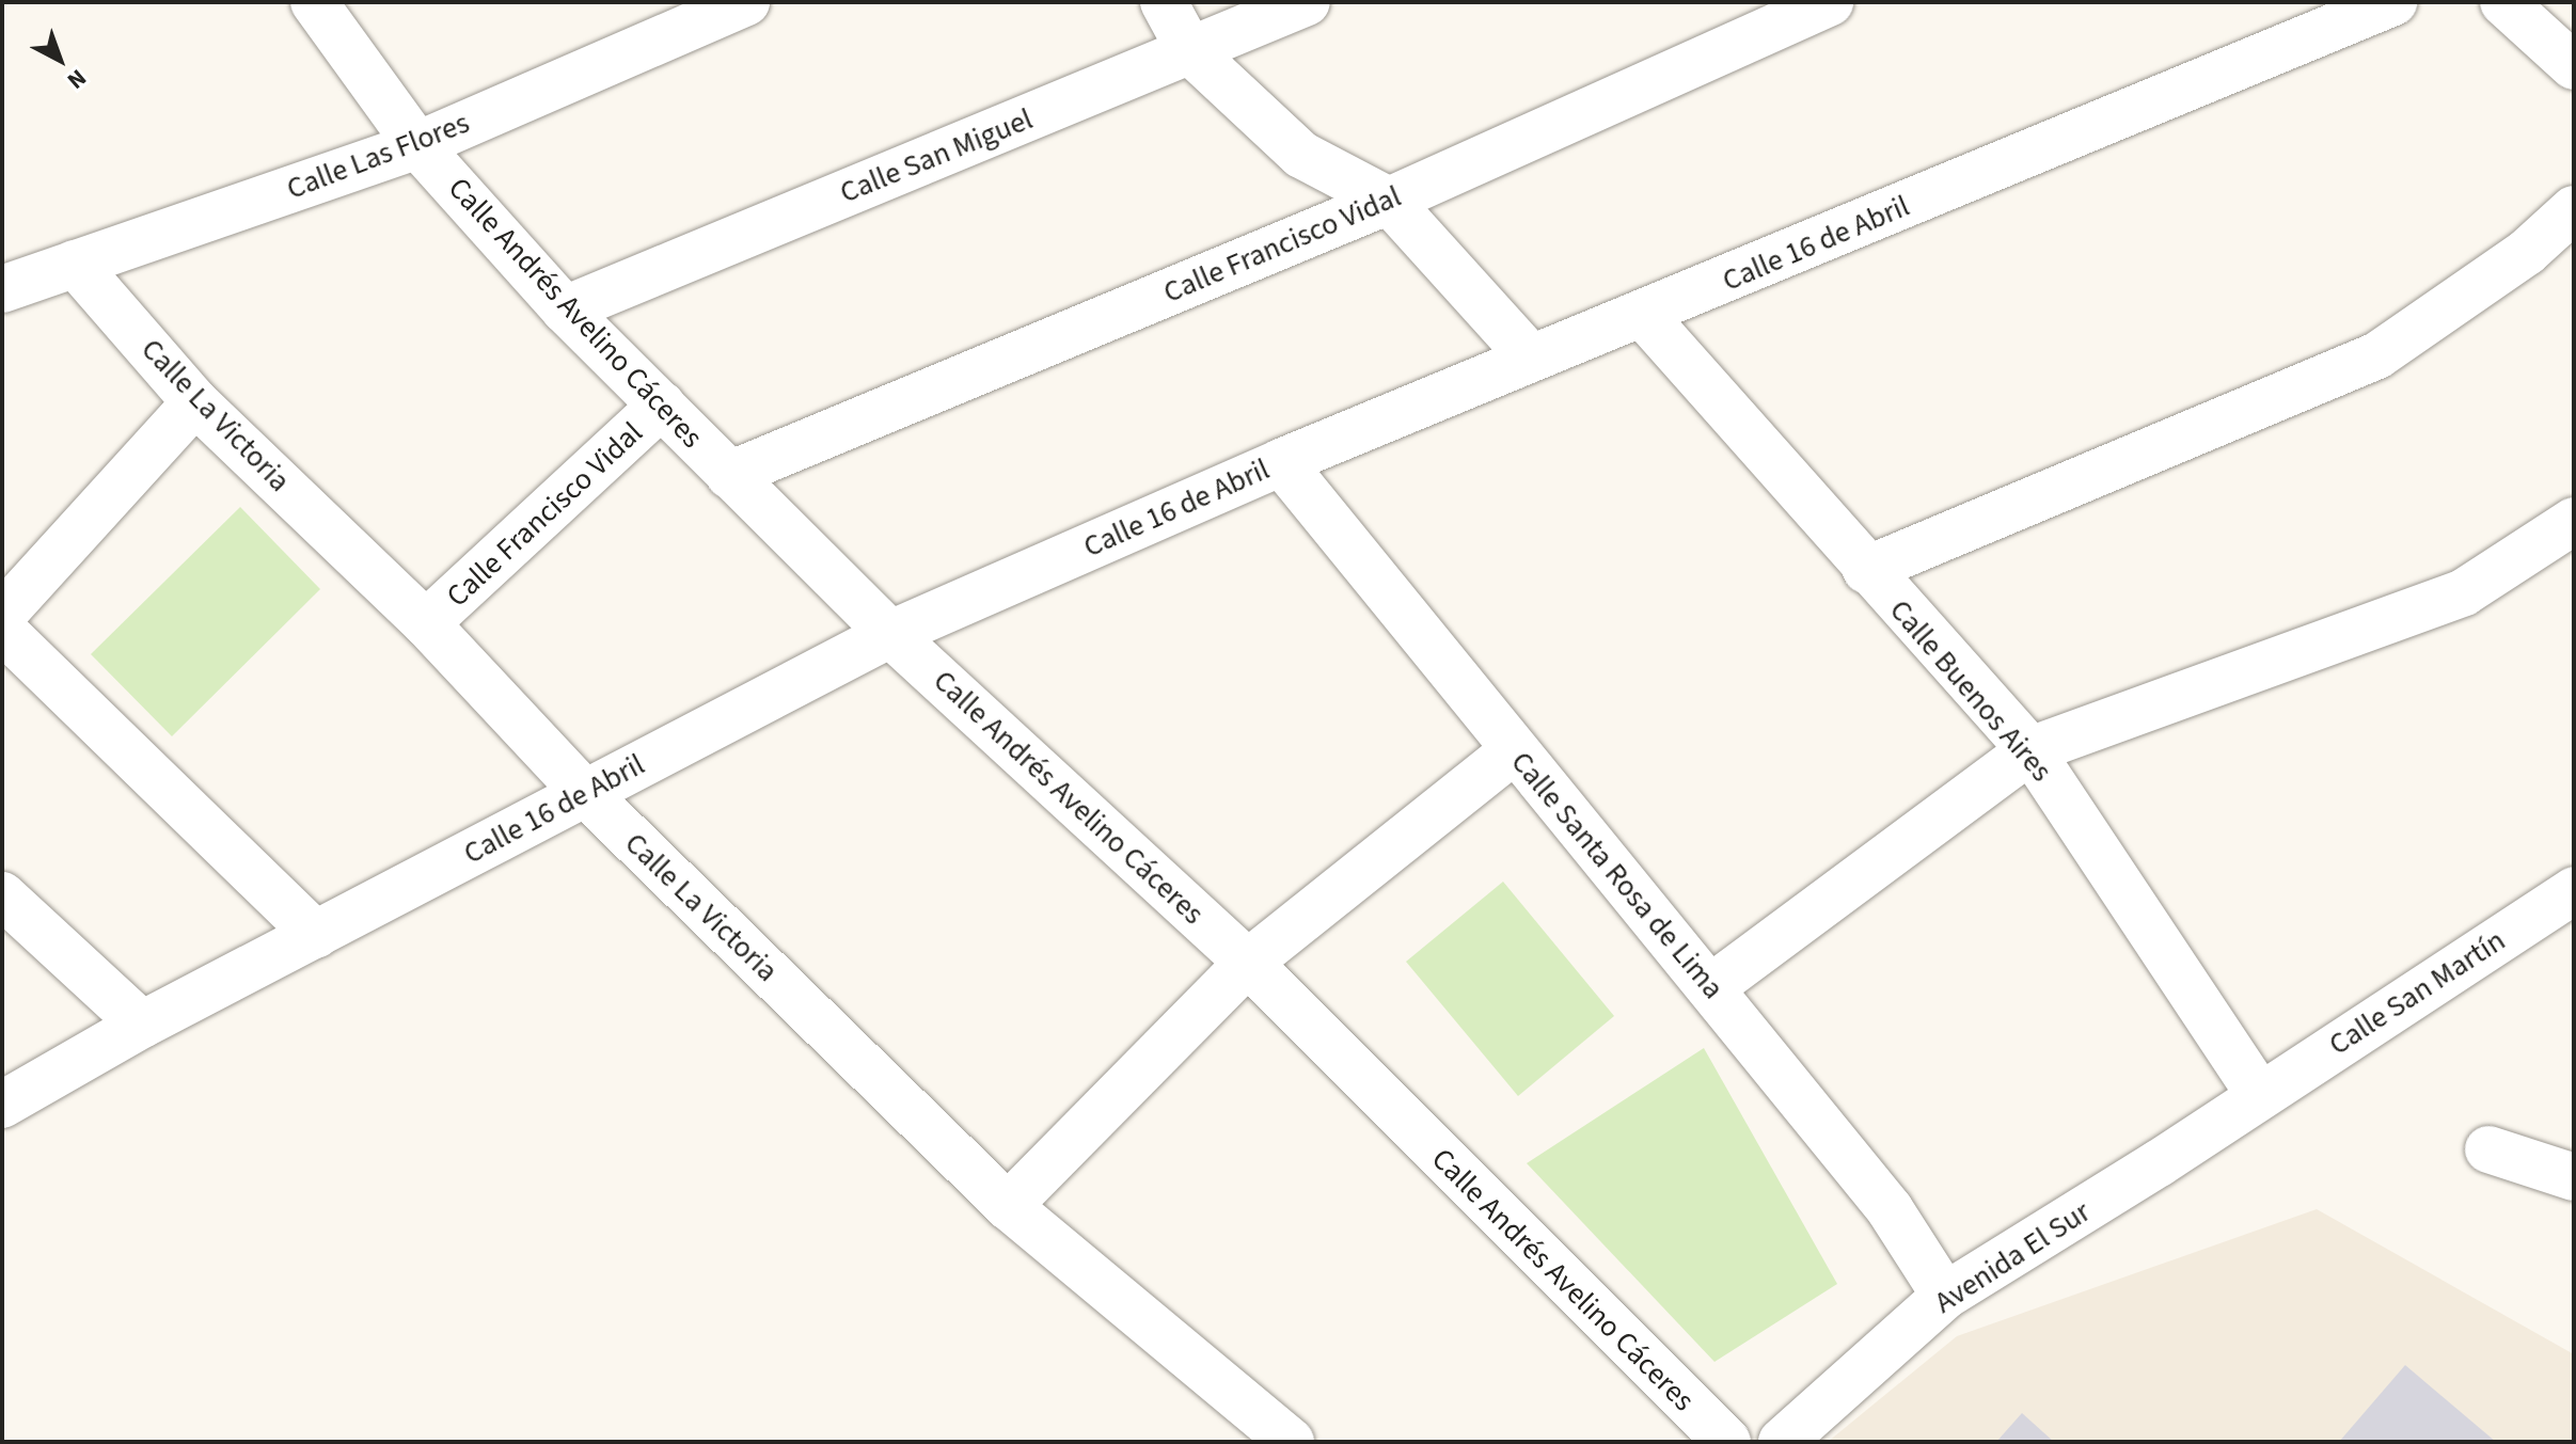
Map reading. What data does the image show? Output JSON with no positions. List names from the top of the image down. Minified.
{"streets":{"street":["Calle Las Flores","Calle San Miguel","Calle 16 de Abril","Calle Francisco Vidal","Calle Andrés Avelino Cáceres","Calle La Victoria","Calle Buenos Aires","Calle Santa Rosa de Lima","Calle San Martín","Avenida El Sur"]},"crossings":[["Calle Las Flores","Calle Andrés Avelino Cáceres"],["Calle Las Flores","Calle La Victoria"],["Calle San Miguel","Calle Andrés Avelino Cáceres"],["Calle 16 de Abril","Calle Andrés Avelino Cáceres"],["Calle 16 de Abril","Calle La Victoria"],["Calle 16 de Abril","Calle Buenos Aires"],["Calle 16 de Abril","Calle Santa Rosa de Lima"],["Calle Francisco Vidal","Calle Andrés Avelino Cáceres"],["Calle Francisco Vidal","Calle La Victoria"],["Calle Buenos Aires","Calle San Martín"],["Calle Buenos Aires","Avenida El Sur"],["Calle Santa Rosa de Lima","Avenida El Sur"],["Calle San Martín","Avenida El Sur"]],"north":"bottom right"}
